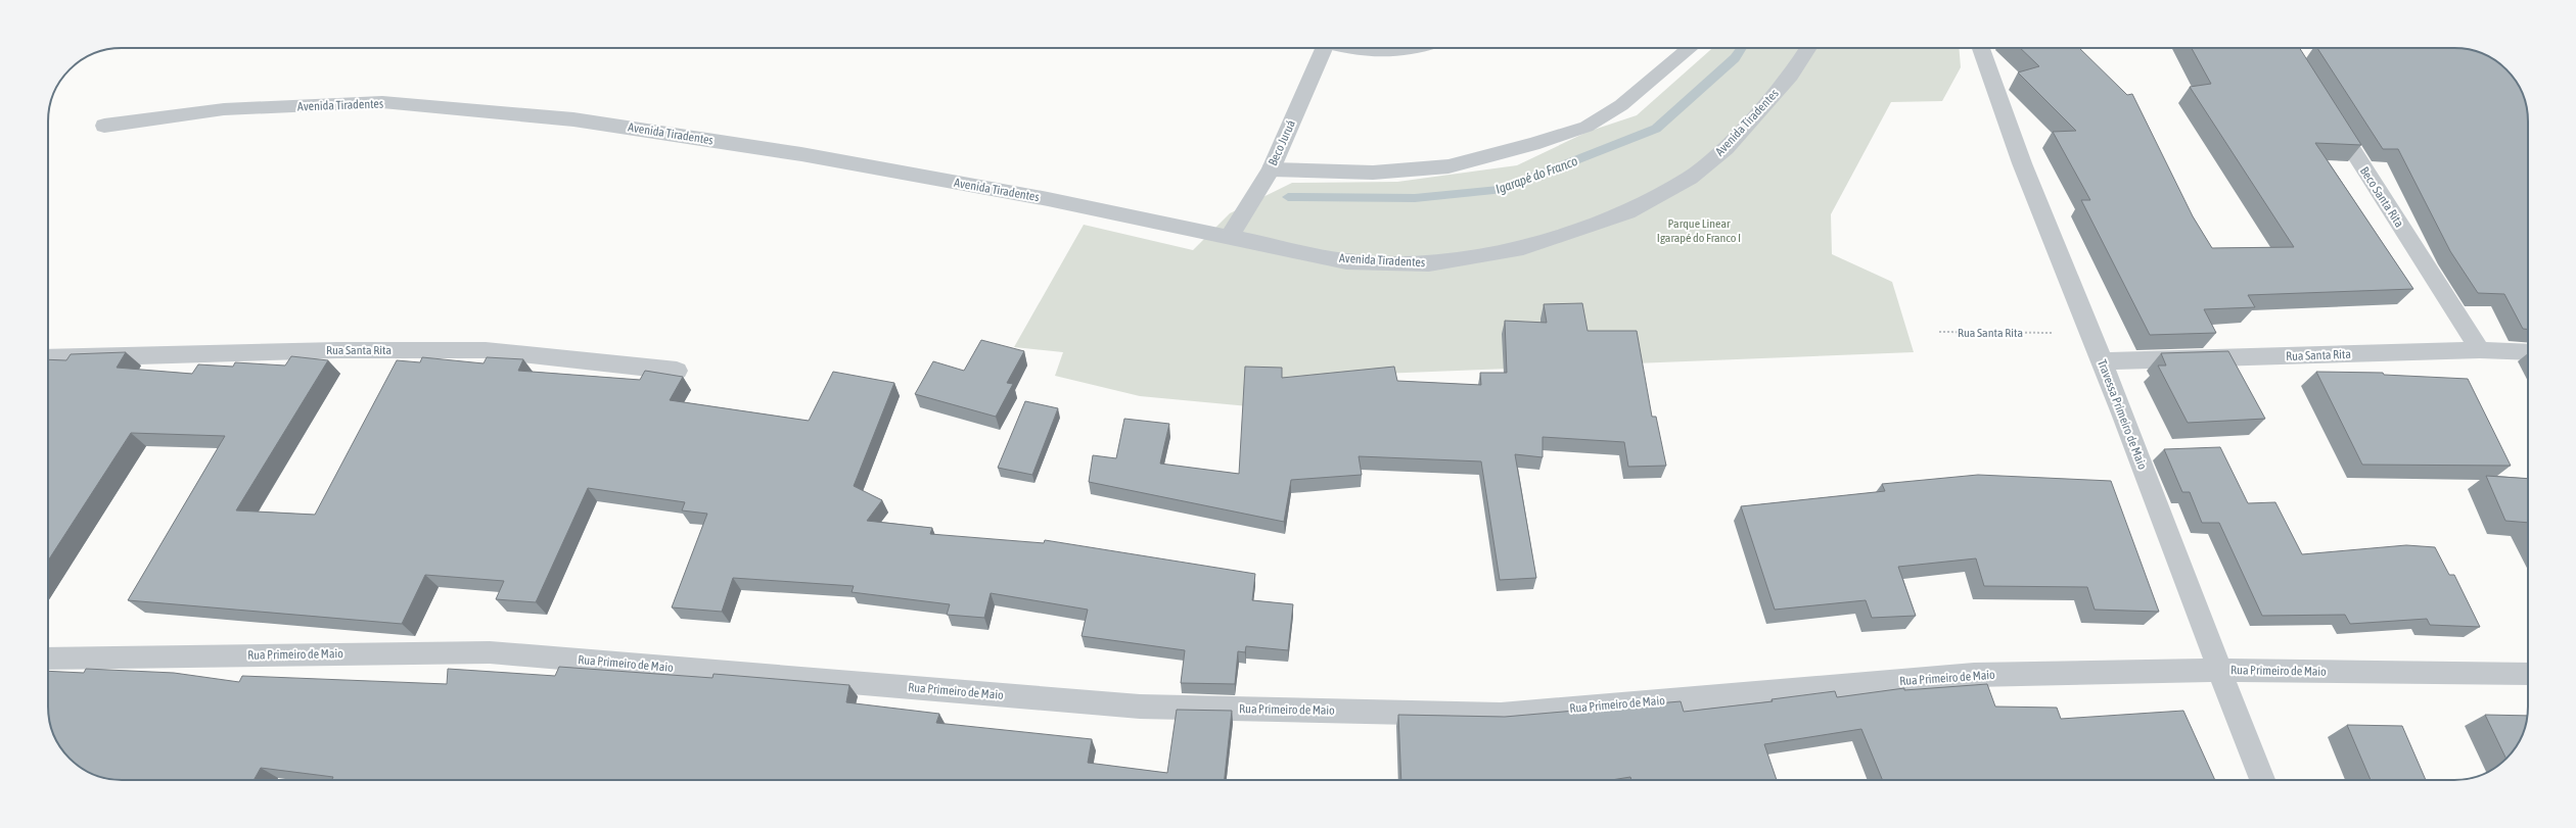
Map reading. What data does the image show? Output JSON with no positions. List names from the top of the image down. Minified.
{"streets":{"street":["Avenida Tiradentes","Beco Juruá","Beco Santa Rita","Rua Santa Rita","Travessa Primeiro de Maio","Rua Primeiro de Maio"]},"crossings":[["Avenida Tiradentes","Beco Juruá"],["Beco Santa Rita","Rua Santa Rita"],["Rua Santa Rita","Travessa Primeiro de Maio"],["Travessa Primeiro de Maio","Rua Primeiro de Maio"]],"water":["Igarapé do Franco"],"parks":["Parque Linear Igarapé do Franco I"]}
